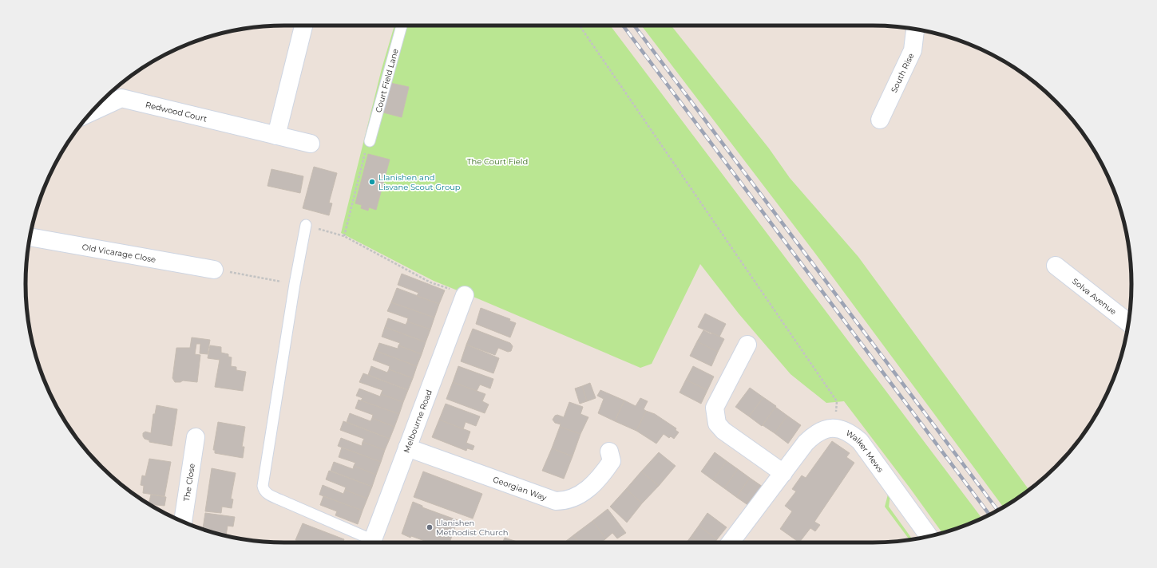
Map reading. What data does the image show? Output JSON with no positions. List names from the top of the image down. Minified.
{"streets":{"street":["South Rise","Redwood Court","Old Vicarage Close","Solva Avenue","Melbourne Road","Walker Mews","The Close","Georgian Way"],"lane":["Court Field Lane"]},"crossings":[["Melbourne Road","Georgian Way"]],"parks":["The Court Field"],"places":["Llanishen and Lisvane Scout Group","Llanishen Methodist Church"]}
